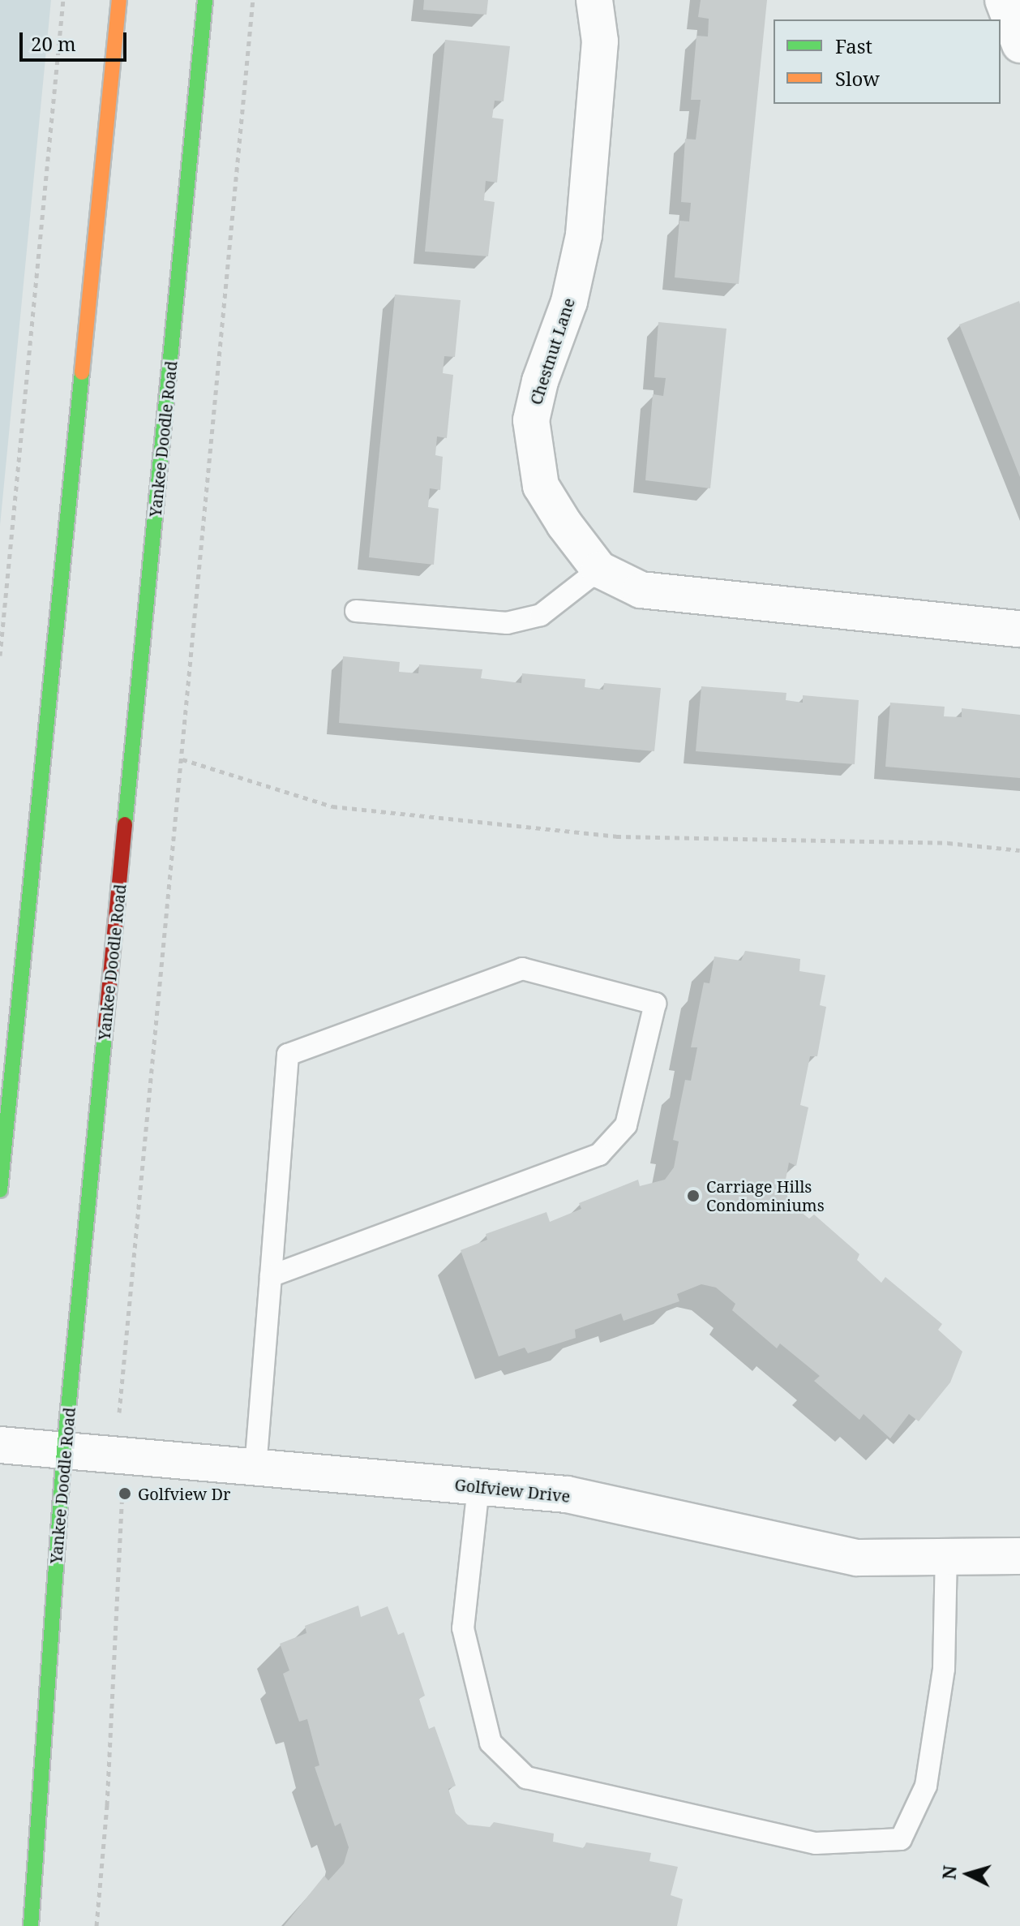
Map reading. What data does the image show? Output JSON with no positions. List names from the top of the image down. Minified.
{"streets":{"main road":["Yankee Doodle Road"],"street":["Chestnut Lane","Golfview Drive"]},"crossings":[["Yankee Doodle Road","Golfview Drive"]],"places":["Carriage Hills Condominiums","Golfview Dr"],"legend":["Fast","Slow"],"scale_bar":"20 m","north":"left"}
